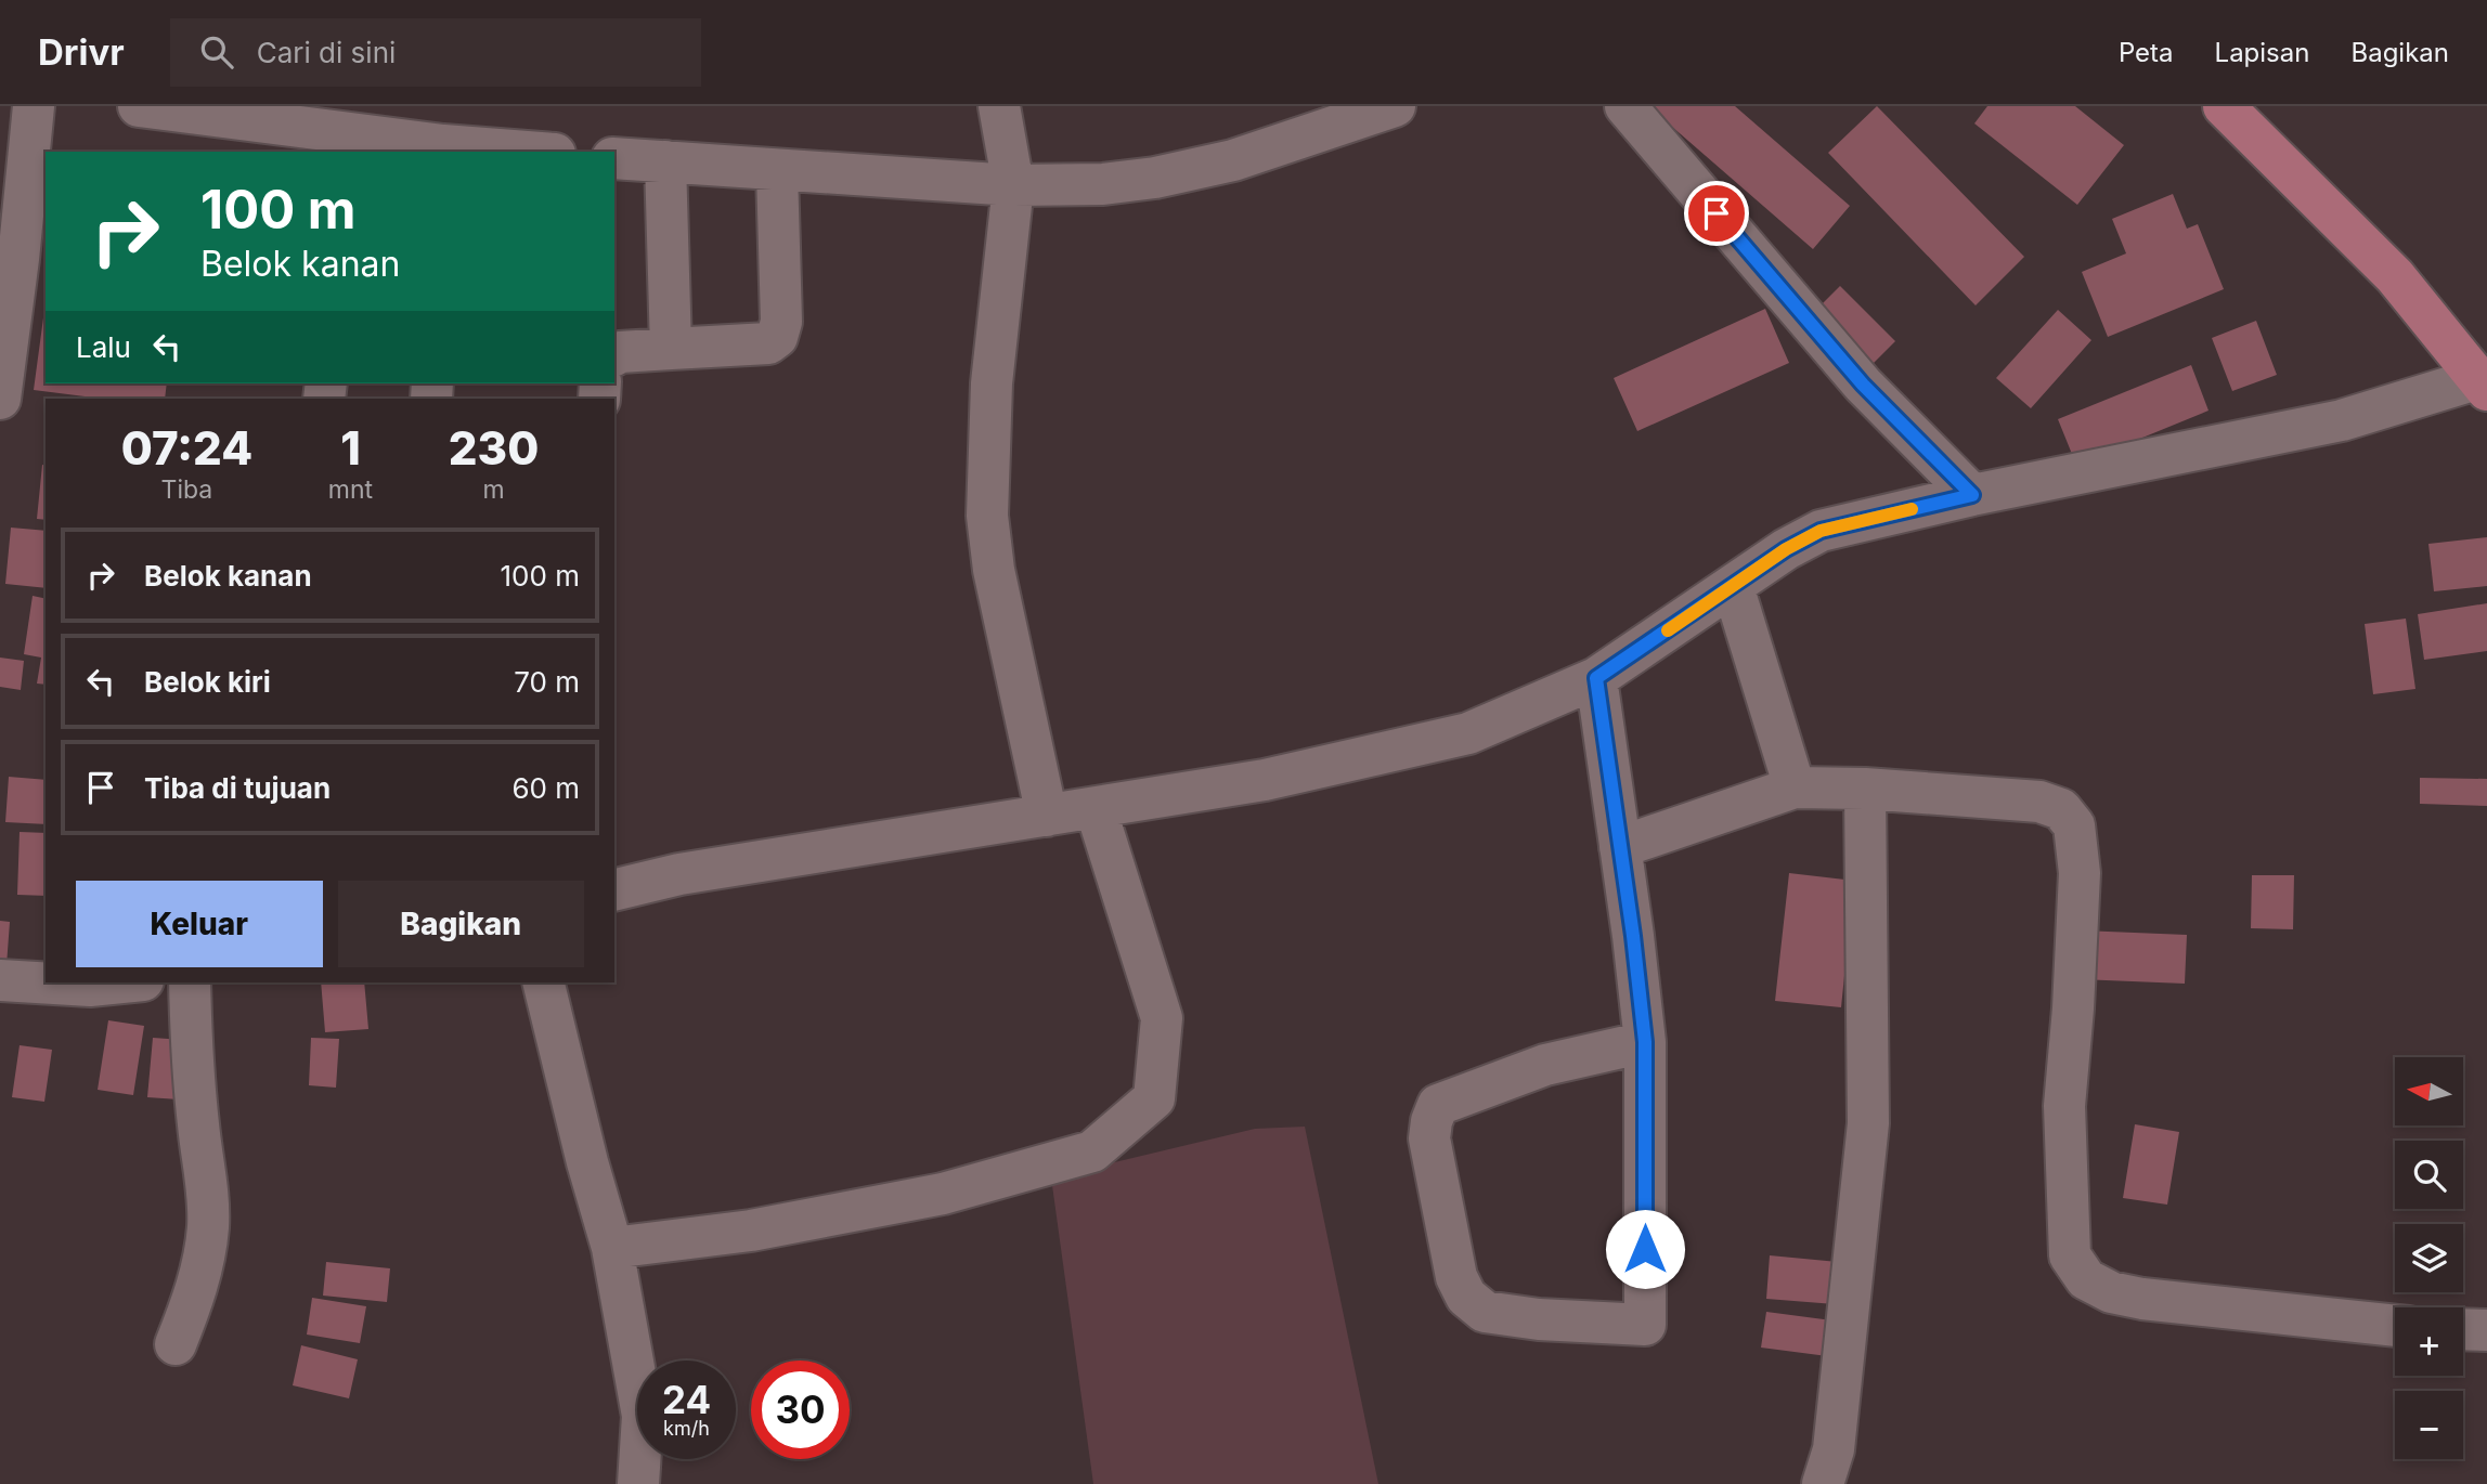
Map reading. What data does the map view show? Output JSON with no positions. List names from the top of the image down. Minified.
{"north":"left","page":{"header":"Drivr","search":"Cari di sini","nav":["Peta","Lapisan","Bagikan"],"turn":["100 m","Belok kanan"],"then":"Lalu","eta":["07:24","Tiba","1","mnt","230","m"],"list":[{"name":"Belok kanan","value":"100 m"},{"name":"Belok kiri","value":"70 m"},{"name":"Tiba di tujuan","value":"60 m"}],"buttons":["Keluar","Bagikan"],"map_buttons":["+","−"],"speed":"24 km/h","limit":"30"}}
